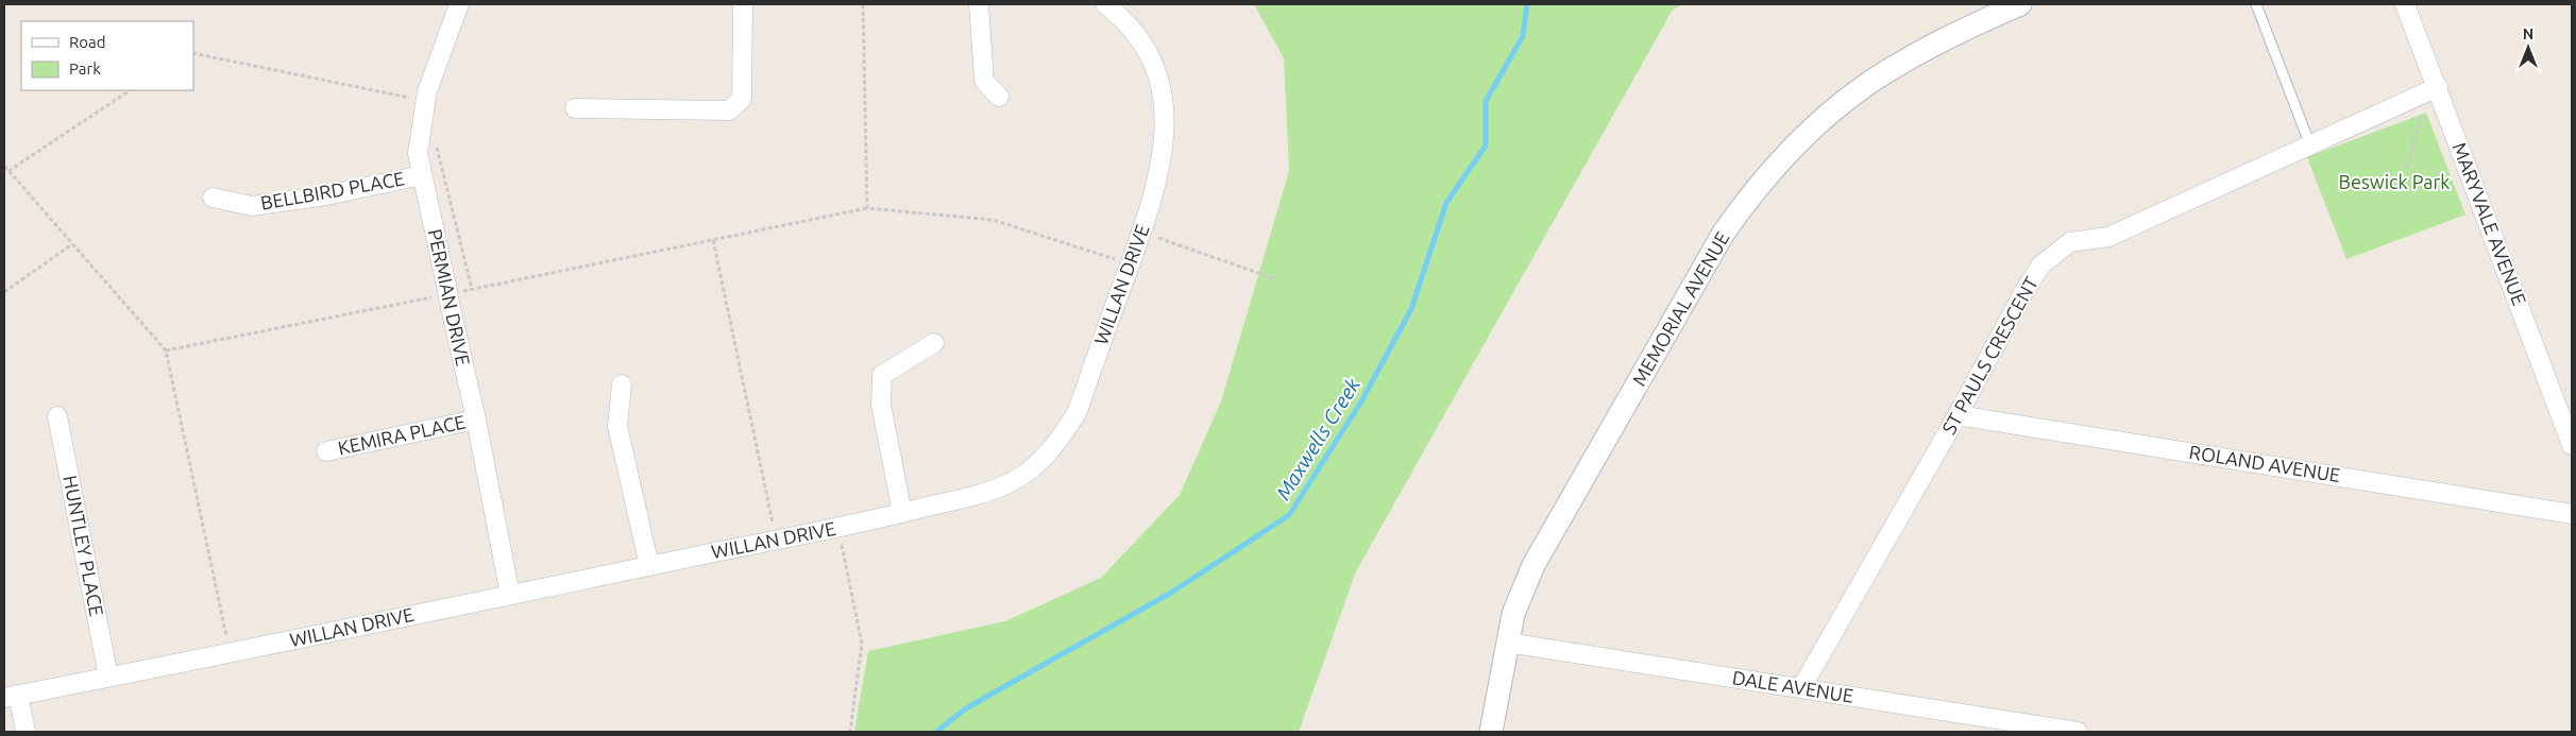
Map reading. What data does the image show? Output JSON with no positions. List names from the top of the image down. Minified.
{"streets":{"street":["BELLBIRD PLACE","MARYVALE AVENUE","WILLAN DRIVE","PERMIAN DRIVE","MEMORIAL AVENUE","ST PAULS CRESCENT","KEMIRA PLACE","ROLAND AVENUE","HUNTLEY PLACE","DALE AVENUE"]},"crossings":[["BELLBIRD PLACE","PERMIAN DRIVE"],["MARYVALE AVENUE","ST PAULS CRESCENT"],["WILLAN DRIVE","PERMIAN DRIVE"],["WILLAN DRIVE","HUNTLEY PLACE"],["PERMIAN DRIVE","KEMIRA PLACE"],["MEMORIAL AVENUE","DALE AVENUE"],["ST PAULS CRESCENT","ROLAND AVENUE"],["ST PAULS CRESCENT","DALE AVENUE"]],"water":["Maxwells Creek"],"parks":["Beswick Park"],"legend":["Road","Park"],"north":"top"}
